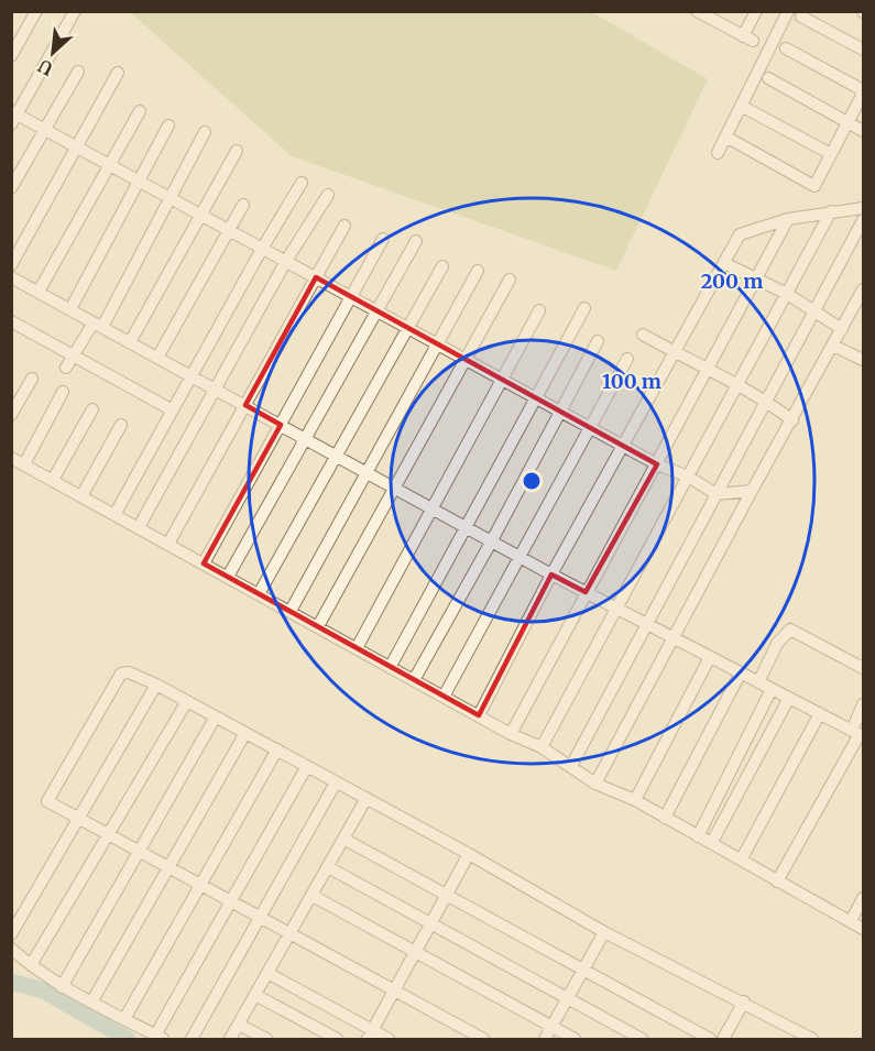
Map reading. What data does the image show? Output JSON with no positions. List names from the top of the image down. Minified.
{"north":"bottom left","rings":["200 m","100 m"]}
